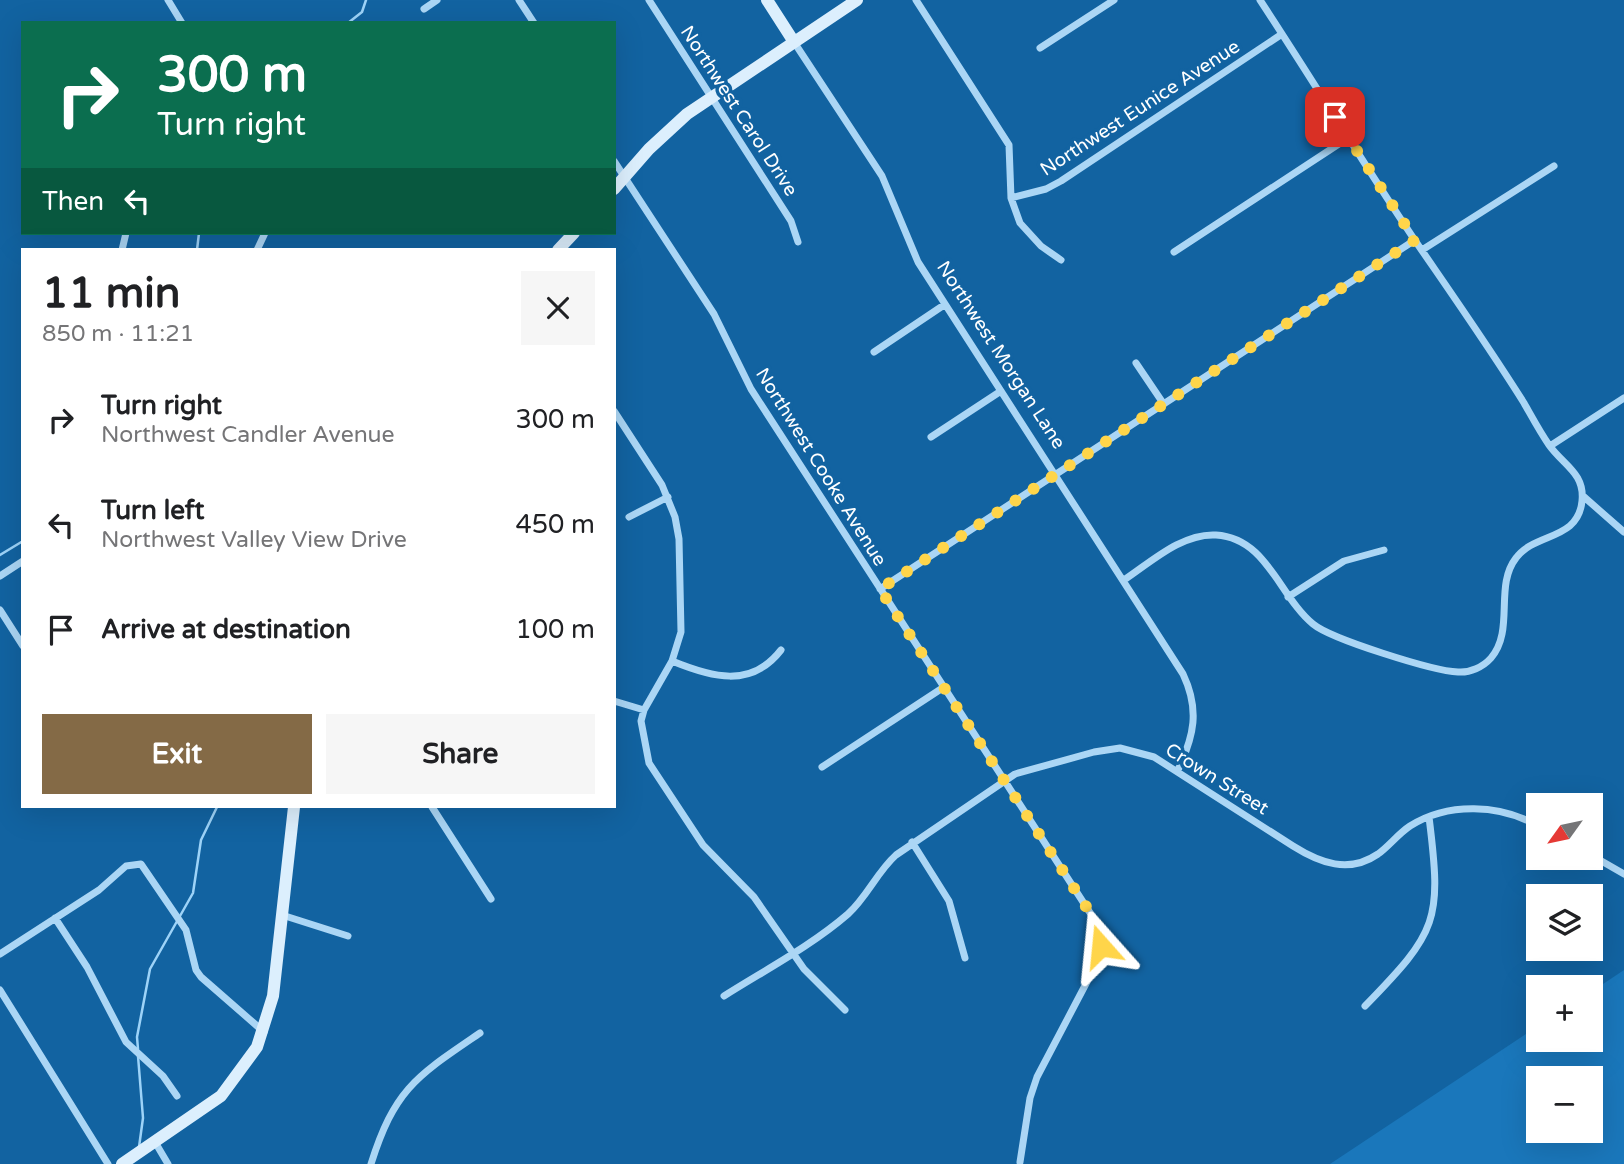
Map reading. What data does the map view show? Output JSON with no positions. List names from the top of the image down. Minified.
{"streets":{"main road":["Northwest Morgan Lane"],"street":["Northwest Eunice Avenue","Northwest Carol Drive","Northwest Cooke Avenue","Crown Street"]},"crossings":[["Northwest Morgan Lane","Crown Street"],["Northwest Cooke Avenue","Crown Street"]],"north":"bottom left","page":{"turn":["300 m","Turn right"],"then":"Then","heading":["11 min","850 m · 11:21"],"list":[{"name":"Turn right","note":"Northwest Candler Avenue","value":"300 m"},{"name":"Turn left","note":"Northwest Valley View Drive","value":"450 m"},{"name":"Arrive at destination","value":"100 m"}],"buttons":["Exit","Share"],"map_buttons":["+","−"]}}
